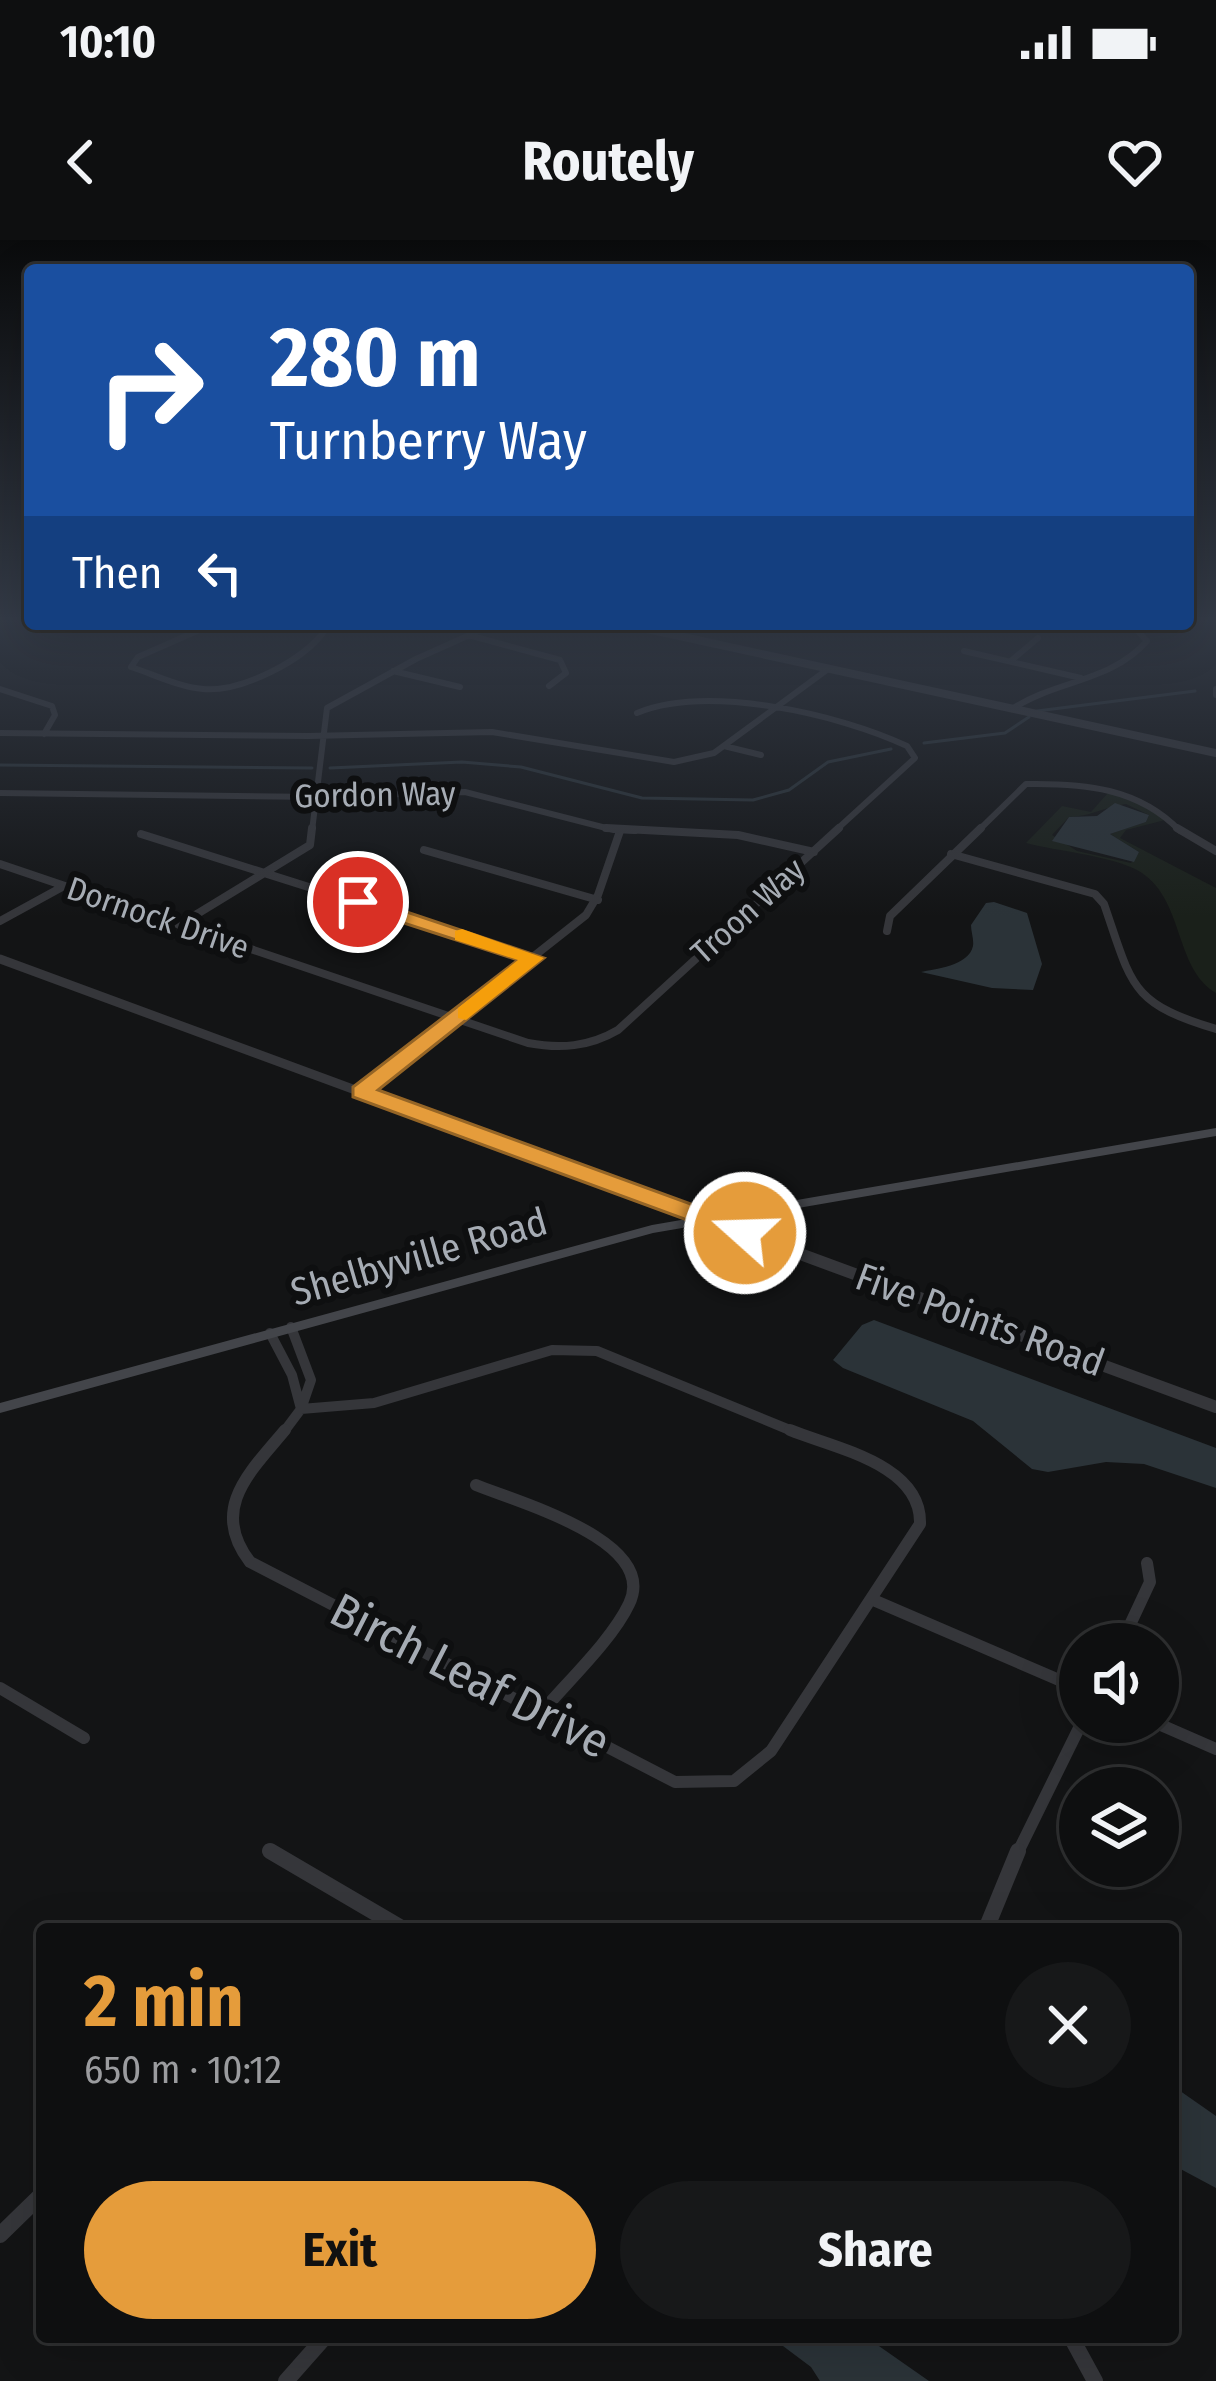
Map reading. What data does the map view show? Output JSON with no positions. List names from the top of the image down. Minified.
{"streets":{"main road":["Shelbyville Road"],"street":["Gordon Way","Troon Way","Dornock Drive","Five Points Road","Birch Leaf Drive"]},"crossings":[["Gordon Way","Troon Way"],["Troon Way","Dornock Drive"],["Shelbyville Road","Five Points Road"]],"page":{"status":"10:10","header":"Routely","turn":["280 m","Turnberry Way"],"then":"Then","heading":["2 min","650 m · 10:12"],"buttons":["Exit","Share"]}}
